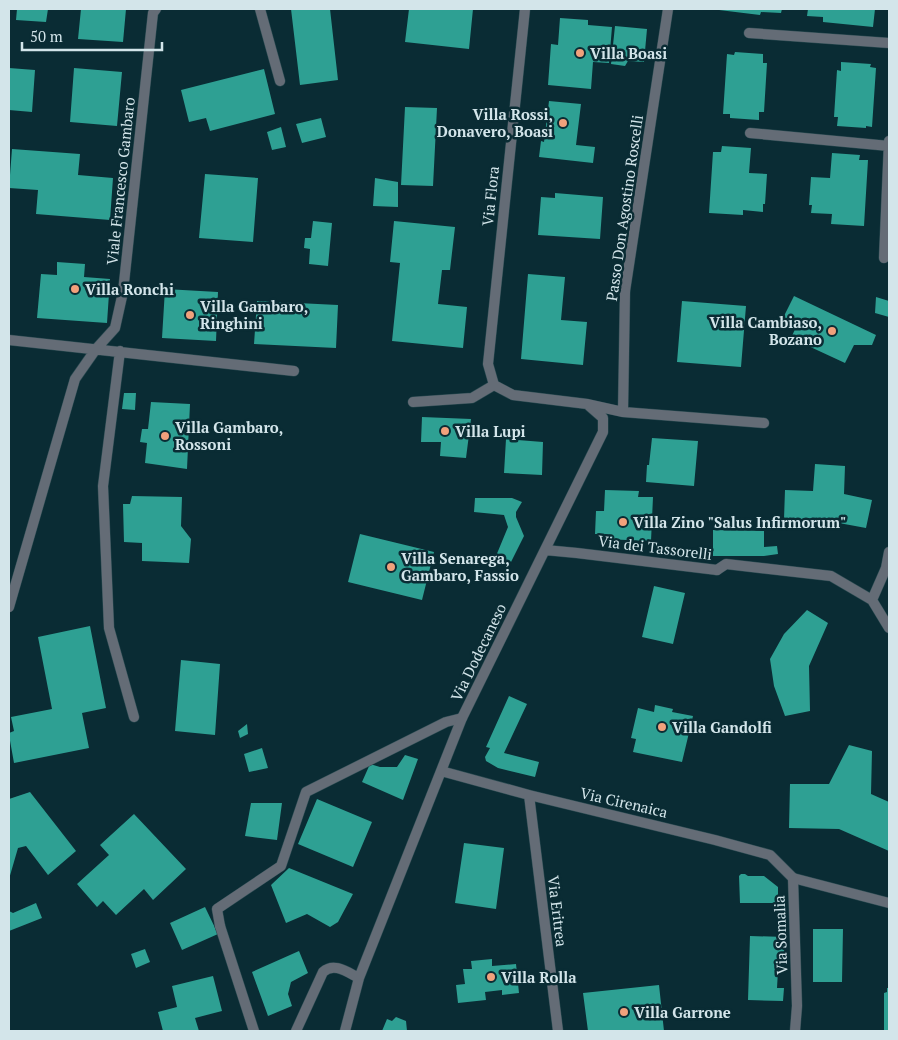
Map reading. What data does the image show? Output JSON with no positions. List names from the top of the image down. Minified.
{"streets":{"street":["Viale Francesco Gambaro","Via Flora","Passo Don Agostino Roscelli","Via dei Tassorelli","Via Dodecaneso","Via Cirenaica","Via Eritrea","Via Somalia"]},"crossings":[["Via dei Tassorelli","Via Dodecaneso"],["Via Dodecaneso","Via Cirenaica"],["Via Cirenaica","Via Eritrea"],["Via Cirenaica","Via Somalia"]],"places":["Villa Boasi","Villa Rossi, Donavero, Boasi","Villa Ronchi","Villa Gambaro, Ringhini","Villa Cambiaso, Bozano","Villa Lupi","Villa Gambaro, Rossoni","Villa Zino \"Salus Infirmorum\"","Villa Senarega, Gambaro, Fassio","Villa Gandolfi","Villa Rolla","Villa Garrone"],"scale_bar":"50 m"}
